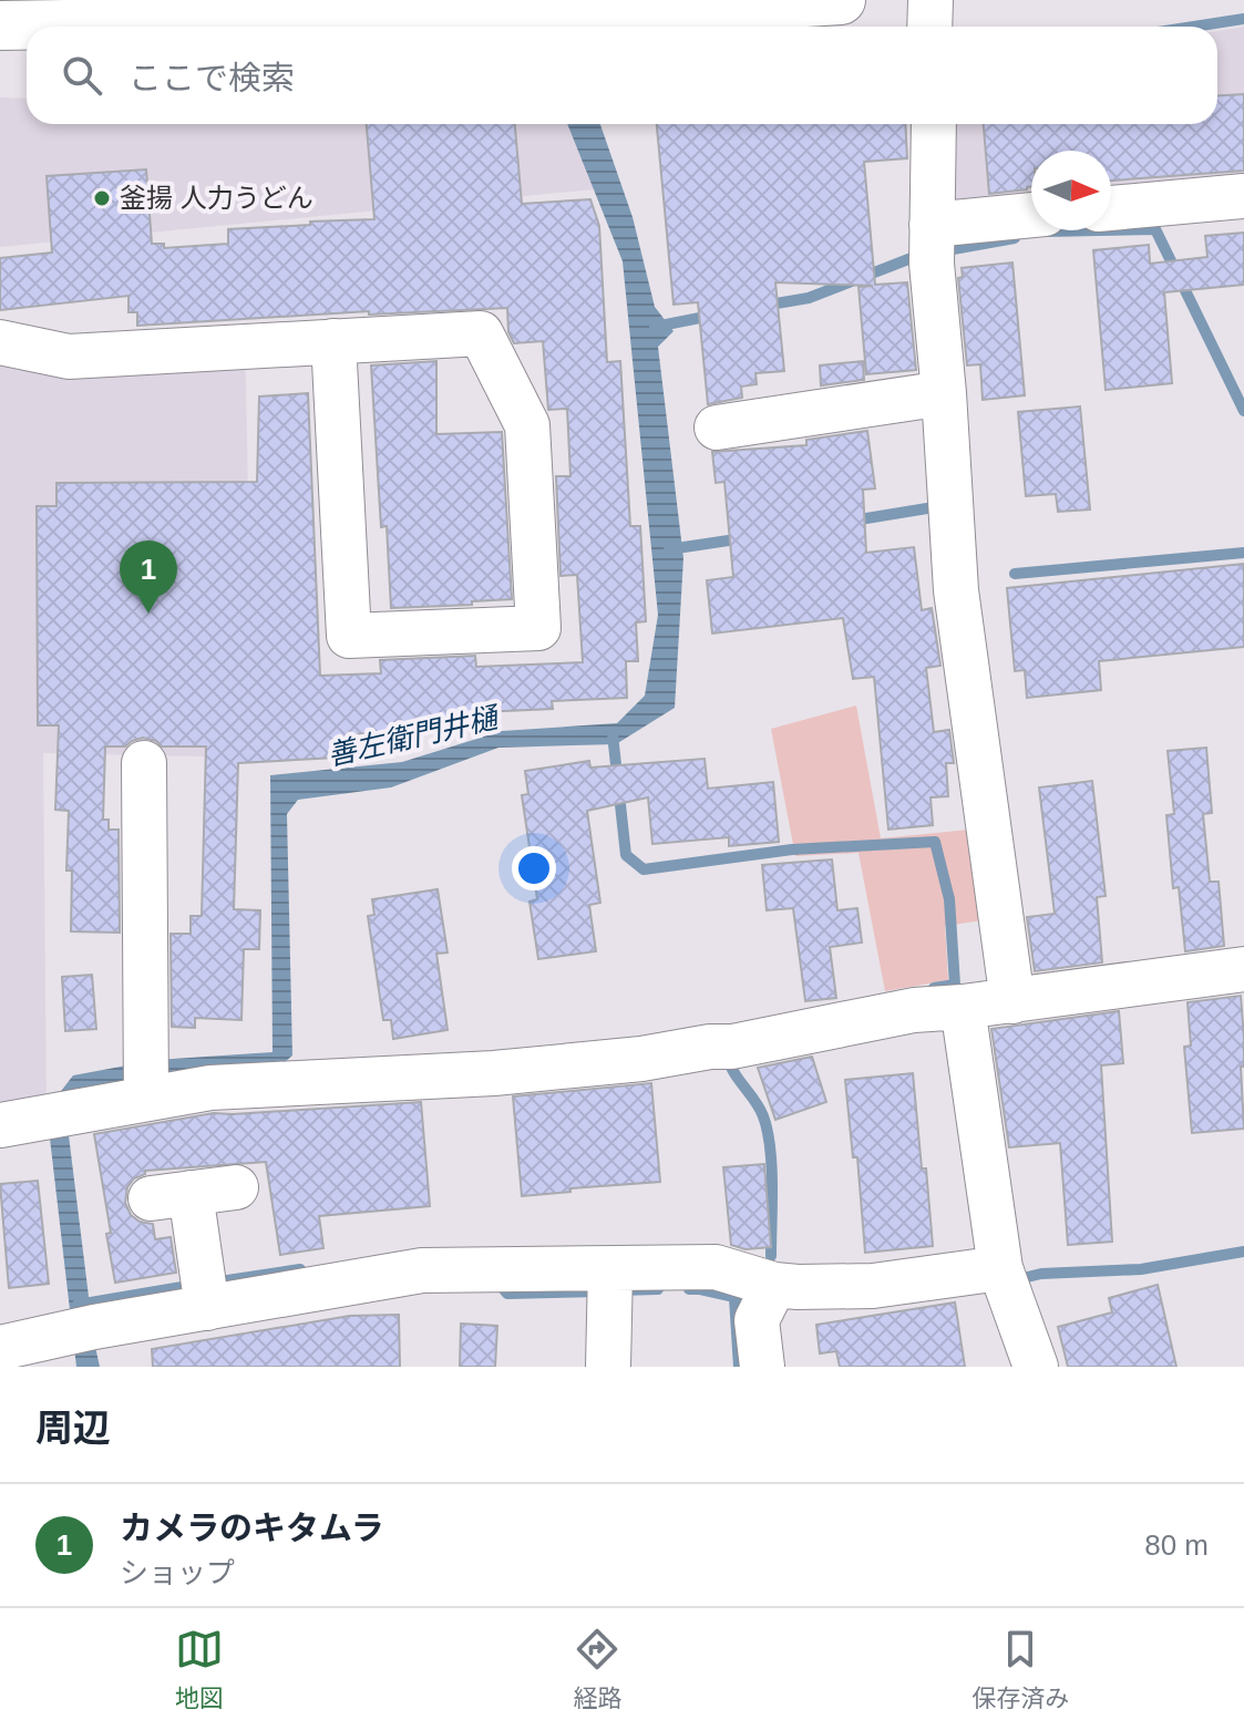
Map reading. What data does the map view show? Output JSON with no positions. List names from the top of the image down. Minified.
{"water":["善左衛門井樋"],"places":["釜揚 人力うどん"],"north":"right","page":{"search":"ここで検索","pins":"1","heading":"周辺","list":[{"mark":"1","name":"カメラのキタムラ","note":"ショップ","value":"80 m"}],"nav":["地図","経路","保存済み"]}}
